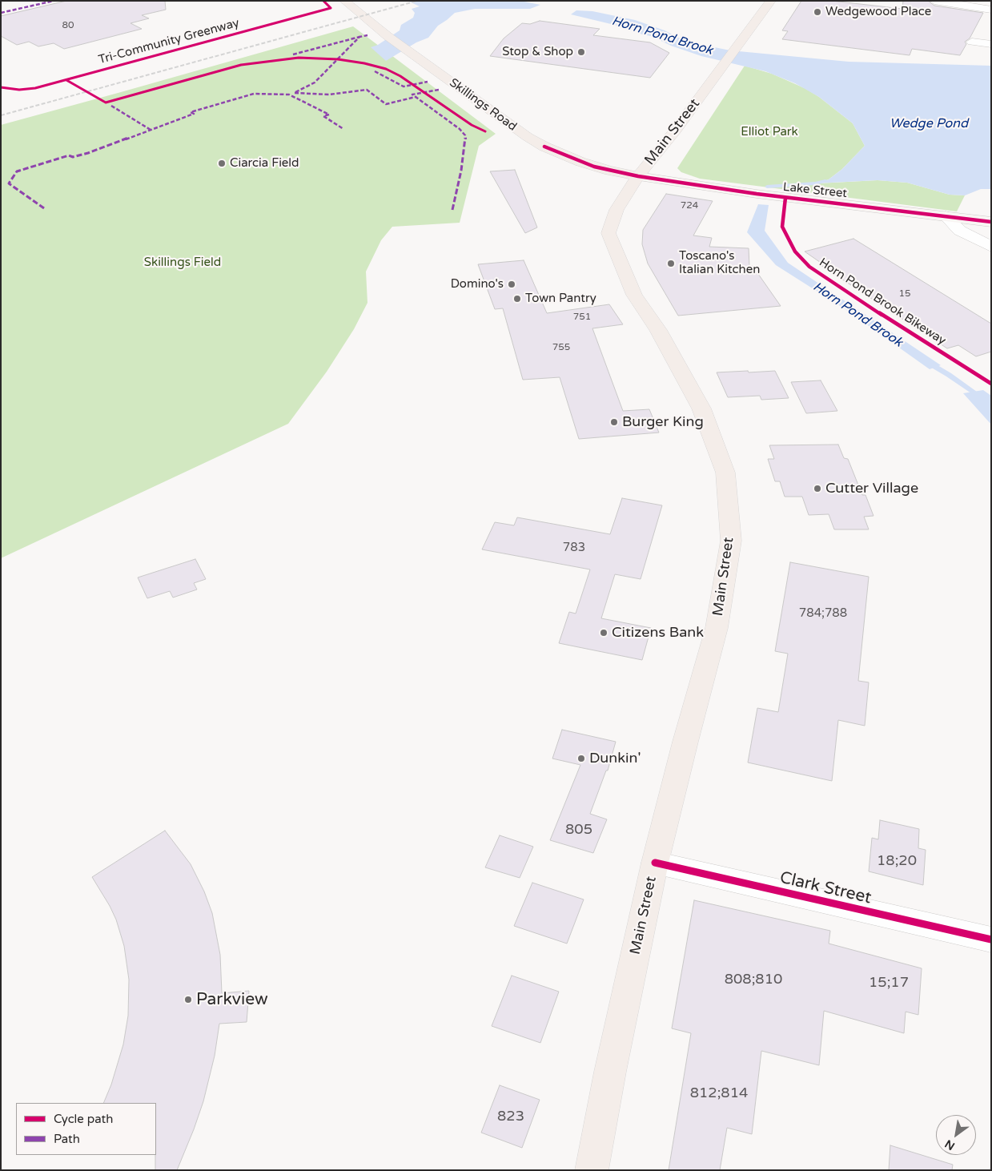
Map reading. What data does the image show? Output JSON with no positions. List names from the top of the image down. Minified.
{"streets":{"main road":["Skillings Road","Main Street"],"street":["Lake Street","Clark Street"],"cycle path":["Tri-Community Greenway","Horn Pond Brook Bikeway"]},"crossings":[["Skillings Road","Main Street"],["Skillings Road","Lake Street"],["Main Street","Lake Street"],["Main Street","Clark Street"]],"water":["Horn Pond Brook","Wedge Pond"],"parks":["Elliot Park","Skillings Field"],"places":["Wedgewood Place","Stop & Shop","Ciarcia Field","Toscano's Italian Kitchen","Domino's","Town Pantry","Burger King","Cutter Village","Citizens Bank","Dunkin'","Parkview"],"house_numbers":["80","724","15","751","755","783","784;788","805","18;20","808;810","15;17","812;814","823"],"legend":["Cycle path","Path"],"north":"bottom left"}
